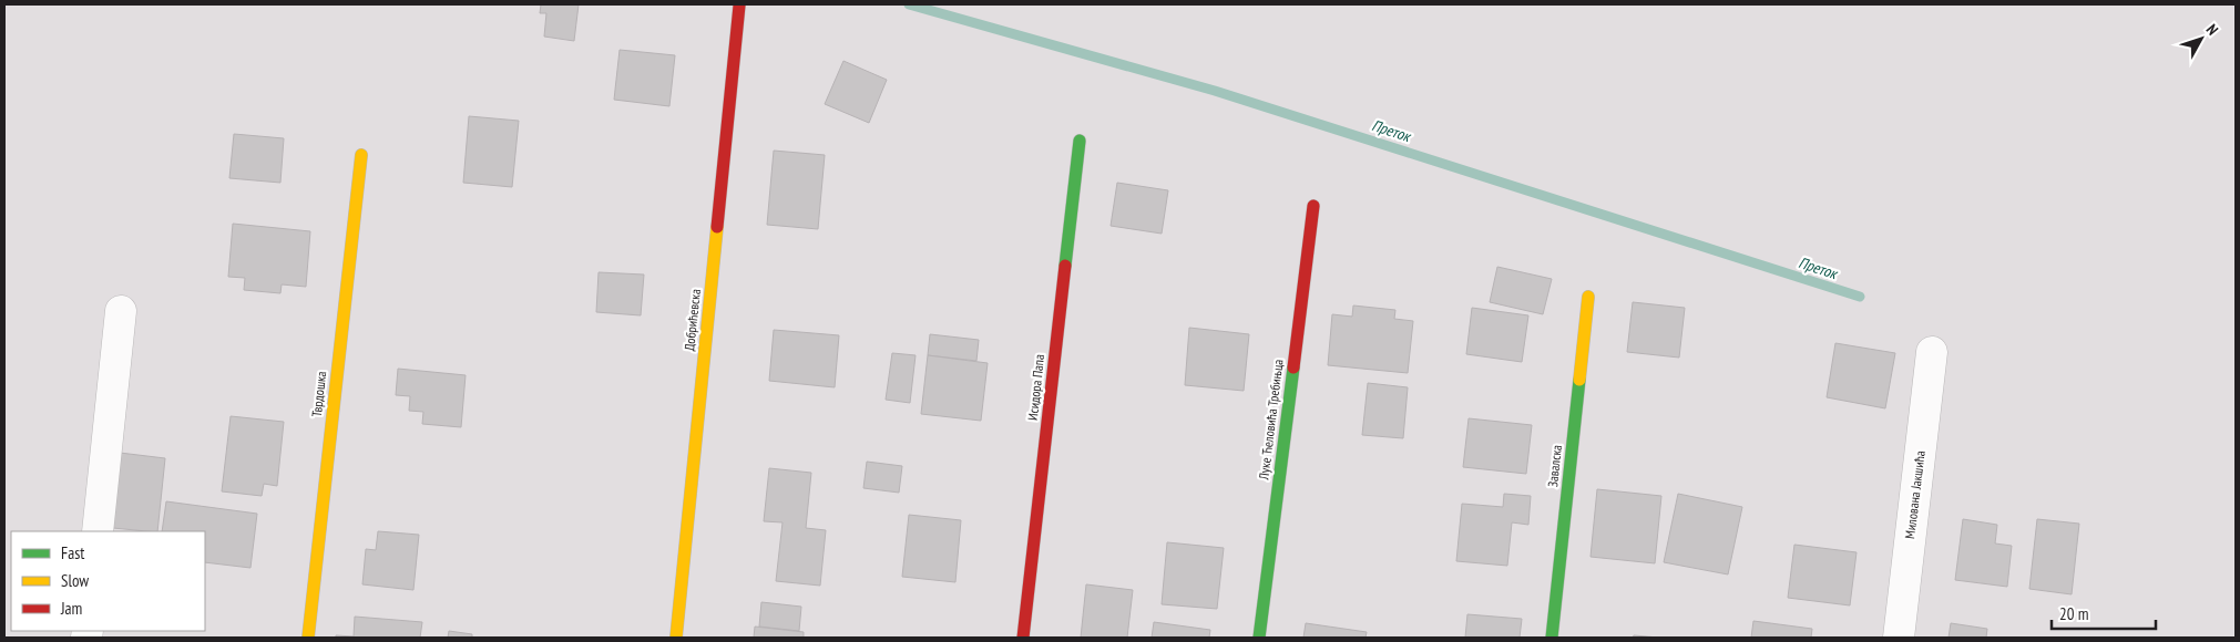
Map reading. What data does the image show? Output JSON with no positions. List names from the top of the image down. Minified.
{"streets":{"street":["Добрићевска","Исидора Папа","Тврдошка","Луке Ћеловића Требињца","Завалска","Милована Јакшића"]},"water":["Преток"],"legend":["Fast","Slow","Jam"],"scale_bar":"20 m","north":"top right"}
